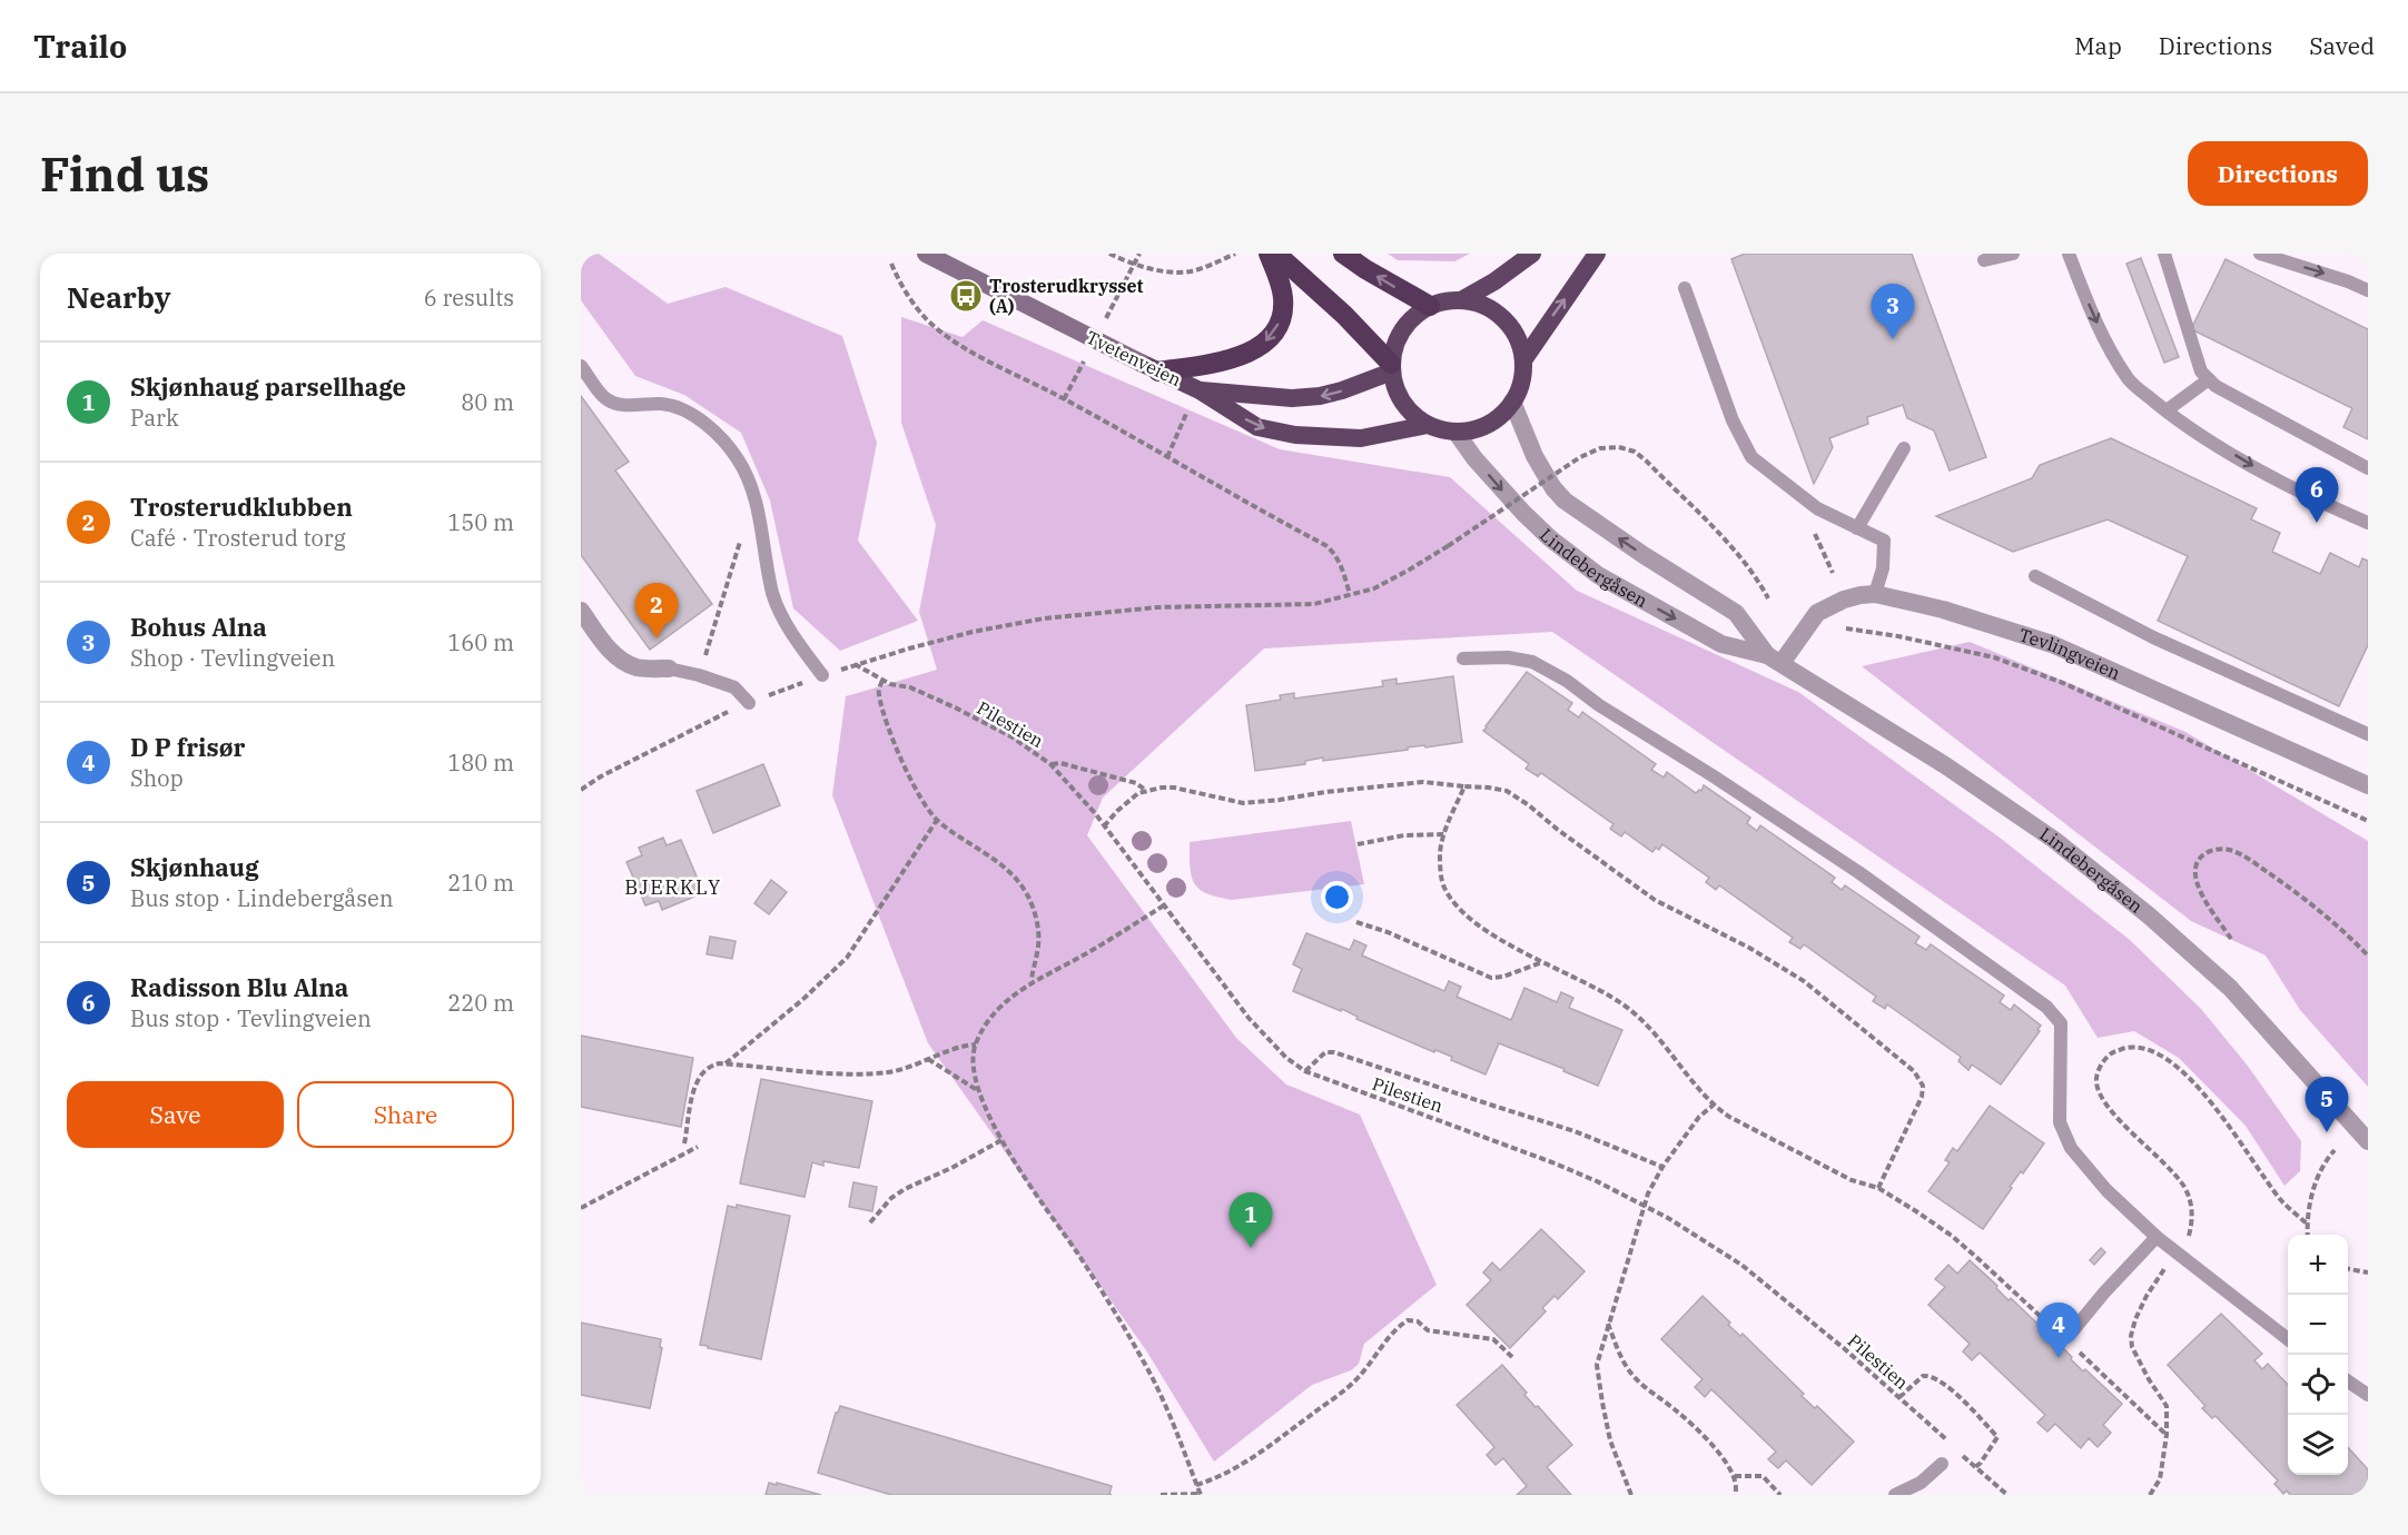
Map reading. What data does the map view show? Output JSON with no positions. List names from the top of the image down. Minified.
{"streets":{"highway":["Tvetenveien"],"street":["Lindebergåsen","Tevlingveien"],"path":["Pilestien"]},"crossings":[["Tvetenveien","Lindebergåsen"],["Lindebergåsen","Tevlingveien"]],"districts":["BJERKLY"],"places":{"bus stop":["Trosterudkrysset (A)"]},"page":{"header":"Trailo","nav":["Map","Directions","Saved"],"buttons":["Directions",["Save","Share"]],"title":"Find us","heading":["Nearby","6 results"],"pins":["3","6","2","5","1","4"],"list":[{"mark":"1","name":"Skjønhaug parsellhage","note":"Park","value":"80 m"},{"mark":"2","name":"Trosterudklubben","note":"Café · Trosterud torg","value":"150 m"},{"mark":"3","name":"Bohus Alna","note":"Shop · Tevlingveien","value":"160 m"},{"mark":"4","name":"D P frisør","note":"Shop","value":"180 m"},{"mark":"5","name":"Skjønhaug","note":"Bus stop · Lindebergåsen","value":"210 m"},{"mark":"6","name":"Radisson Blu Alna","note":"Bus stop · Tevlingveien","value":"220 m"}],"map_buttons":["+","−"]}}
